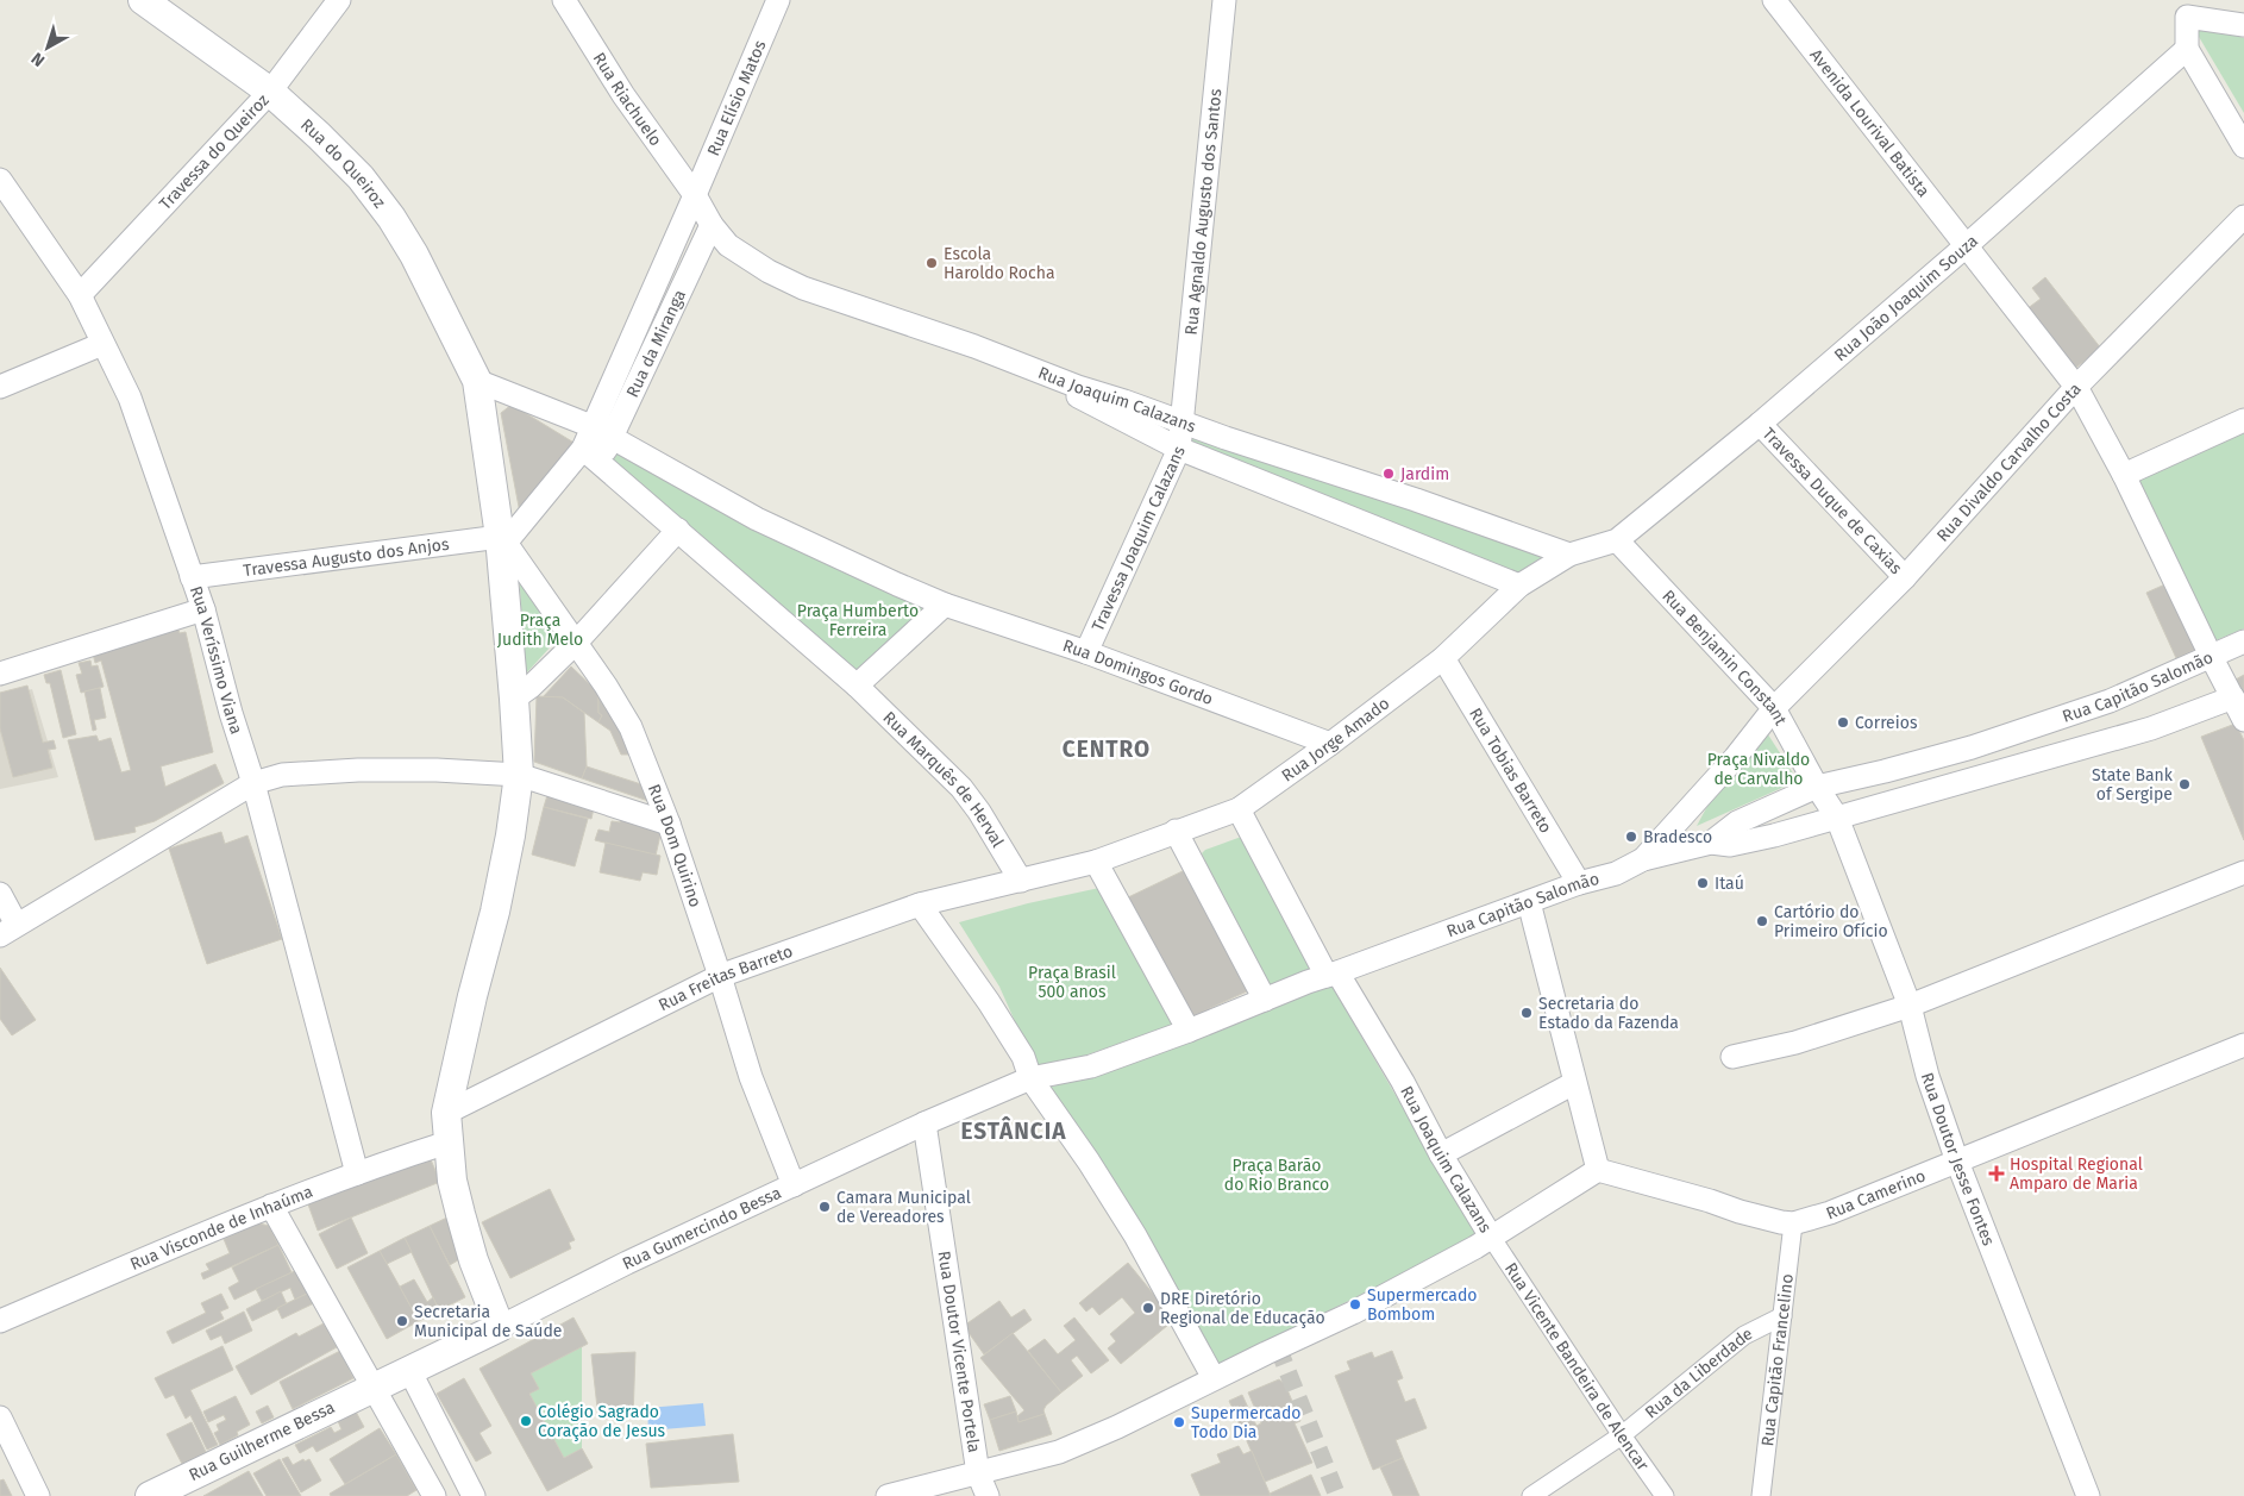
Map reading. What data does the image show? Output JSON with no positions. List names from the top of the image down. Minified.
{"streets":{"street":["Rua Elísio Matos","Rua Riachuelo","Avenida Lourival Batista","Travessa do Queiroz","Rua do Queiroz","Rua Agnaldo Augusto dos Santos","Rua João Joaquim Souza","Rua da Miranga","Rua Joaquim Calazans","Rua Divaldo Carvalho Costa","Travessa Duque de Caxias","Travessa Joaquim Calazans","Travessa Augusto dos Anjos","Rua Benjamin Constant","Rua Veríssimo Viana","Rua Domingos Gordo","Rua Capitão Salomão","Rua Jorge Amado","Rua Tobias Barreto","Rua Marquês de Herval","Rua Dom Quirino","Rua Freitas Barreto","Rua Doutor Jesse Fontes","Rua Camerino","Rua Visconde de Inhaúma","Rua Gumercindo Bessa","Rua Doutor Vicente Portela","Rua Capitão Francelino","Rua Vicente Bandeira de Alencar","Rua da Liberdade","Rua Guilherme Bessa"]},"crossings":[["Rua Elísio Matos","Rua Riachuelo"],["Rua Elísio Matos","Rua da Miranga"],["Rua Elísio Matos","Rua Joaquim Calazans"],["Rua Riachuelo","Rua da Miranga"],["Rua Riachuelo","Rua Joaquim Calazans"],["Avenida Lourival Batista","Rua João Joaquim Souza"],["Avenida Lourival Batista","Rua Divaldo Carvalho Costa"],["Avenida Lourival Batista","Rua Capitão Salomão"],["Travessa do Queiroz","Rua do Queiroz"],["Travessa do Queiroz","Rua Veríssimo Viana"],["Rua do Queiroz","Travessa Augusto dos Anjos"],["Rua do Queiroz","Rua Dom Quirino"],["Rua do Queiroz","Rua Freitas Barreto"],["Rua do Queiroz","Rua Visconde de Inhaúma"],["Rua do Queiroz","Rua Gumercindo Bessa"],["Rua Agnaldo Augusto dos Santos","Rua Joaquim Calazans"],["Rua Agnaldo Augusto dos Santos","Travessa Joaquim Calazans"],["Rua João Joaquim Souza","Travessa Duque de Caxias"],["Rua João Joaquim Souza","Rua Benjamin Constant"],["Rua João Joaquim Souza","Rua Jorge Amado"],["Rua da Miranga","Rua Joaquim Calazans"],["Rua Joaquim Calazans","Travessa Joaquim Calazans"],["Rua Joaquim Calazans","Rua Capitão Salomão"],["Rua Joaquim Calazans","Rua Jorge Amado"],["Rua Joaquim Calazans","Rua Doutor Vicente Portela"],["Rua Joaquim Calazans","Rua Vicente Bandeira de Alencar"],["Rua Divaldo Carvalho Costa","Travessa Duque de Caxias"],["Rua Divaldo Carvalho Costa","Rua Benjamin Constant"],["Rua Divaldo Carvalho Costa","Rua Capitão Salomão"],["Travessa Joaquim Calazans","Rua Domingos Gordo"],["Travessa Augusto dos Anjos","Rua Veríssimo Viana"],["Travessa Augusto dos Anjos","Rua Dom Quirino"],["Rua Benjamin Constant","Rua Capitão Salomão"],["Rua Benjamin Constant","Rua Jorge Amado"],["Rua Benjamin Constant","Rua Doutor Jesse Fontes"],["Rua Veríssimo Viana","Rua Visconde de Inhaúma"],["Rua Domingos Gordo","Rua Jorge Amado"],["Rua Capitão Salomão","Rua Tobias Barreto"],["Rua Capitão Salomão","Rua Doutor Jesse Fontes"],["Rua Jorge Amado","Rua Tobias Barreto"],["Rua Jorge Amado","Rua Marquês de Herval"],["Rua Jorge Amado","Rua Freitas Barreto"],["Rua Marquês de Herval","Rua Freitas Barreto"],["Rua Dom Quirino","Rua Freitas Barreto"],["Rua Dom Quirino","Rua Gumercindo Bessa"],["Rua Doutor Jesse Fontes","Rua Camerino"],["Rua Camerino","Rua Capitão Francelino"],["Rua Gumercindo Bessa","Rua Doutor Vicente Portela"],["Rua Gumercindo Bessa","Rua Guilherme Bessa"],["Rua Capitão Francelino","Rua da Liberdade"],["Rua Vicente Bandeira de Alencar","Rua da Liberdade"]],"districts":["CENTRO","ESTÂNCIA"],"parks":["Praça Humberto Ferreira","Praça Judith Melo","Praça Nivaldo de Carvalho","Praça Brasil 500 anos","Praça Barão do Rio Branco"],"places":{"other":["Escola Haroldo Rocha","Jardim","Correios","State Bank of Sergipe","Bradesco","Itaú","Cartório do Primeiro Ofício","Secretaria do Estado da Fazenda","Camara Municipal de Vereadores","Supermercado Bombom","DRE Diretório Regional de Educação","Secretaria Municipal de Saúde","Colégio Sagrado Coração de Jesus","Supermercado Todo Dia"],"health":["Hospital Regional Amparo de Maria"]},"north":"bottom left"}
